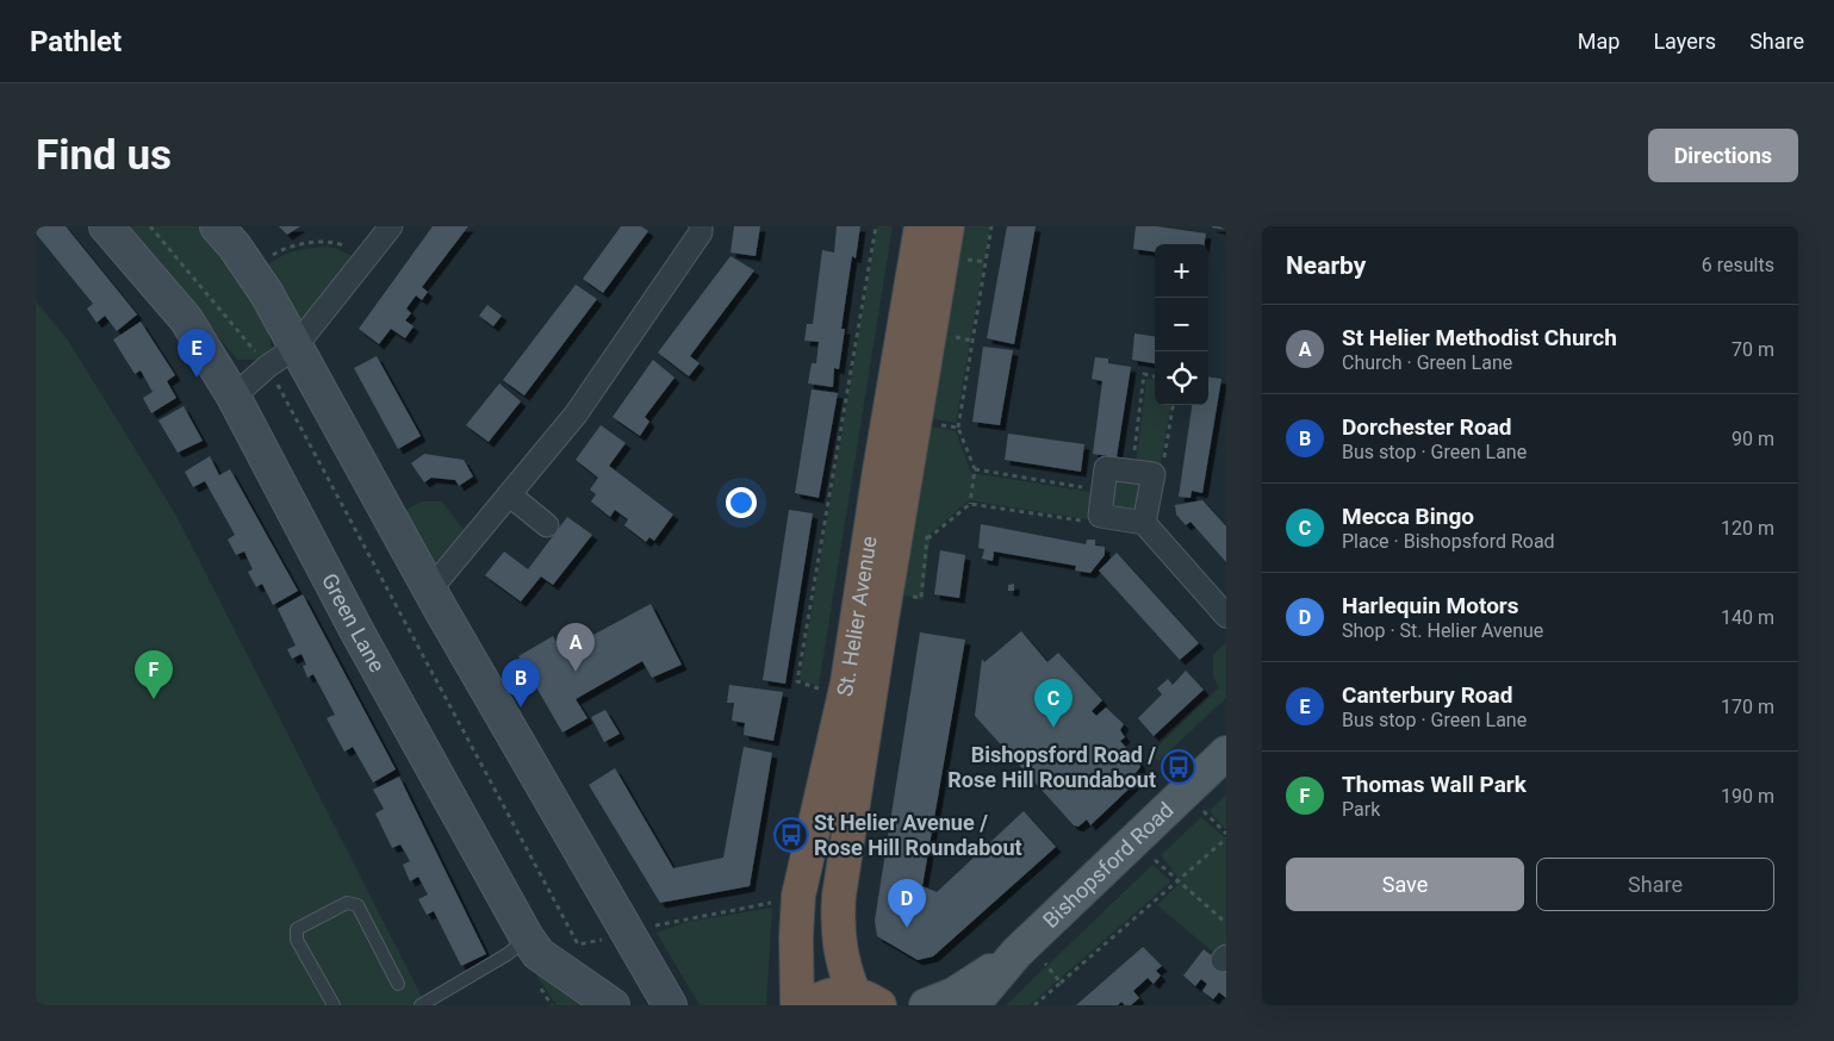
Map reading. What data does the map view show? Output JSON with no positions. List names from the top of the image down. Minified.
{"streets":{"highway":["St. Helier Avenue"],"main road":["Green Lane","Bishopsford Road"]},"places":{"bus stop":["Bishopsford Road / Rose Hill Roundabout","St Helier Avenue / Rose Hill Roundabout"]},"page":{"header":"Pathlet","nav":["Map","Layers","Share"],"buttons":["Directions",["Save","Share"]],"title":"Find us","heading":["Nearby","6 results"],"map_buttons":["+","−"],"list":[{"mark":"A","name":"St Helier Methodist Church","note":"Church · Green Lane","value":"70 m"},{"mark":"B","name":"Dorchester Road","note":"Bus stop · Green Lane","value":"90 m"},{"mark":"C","name":"Mecca Bingo","note":"Place · Bishopsford Road","value":"120 m"},{"mark":"D","name":"Harlequin Motors","note":"Shop · St. Helier Avenue","value":"140 m"},{"mark":"E","name":"Canterbury Road","note":"Bus stop · Green Lane","value":"170 m"},{"mark":"F","name":"Thomas Wall Park","note":"Park","value":"190 m"}],"pins":["E","A","F","B","C","D"]}}
